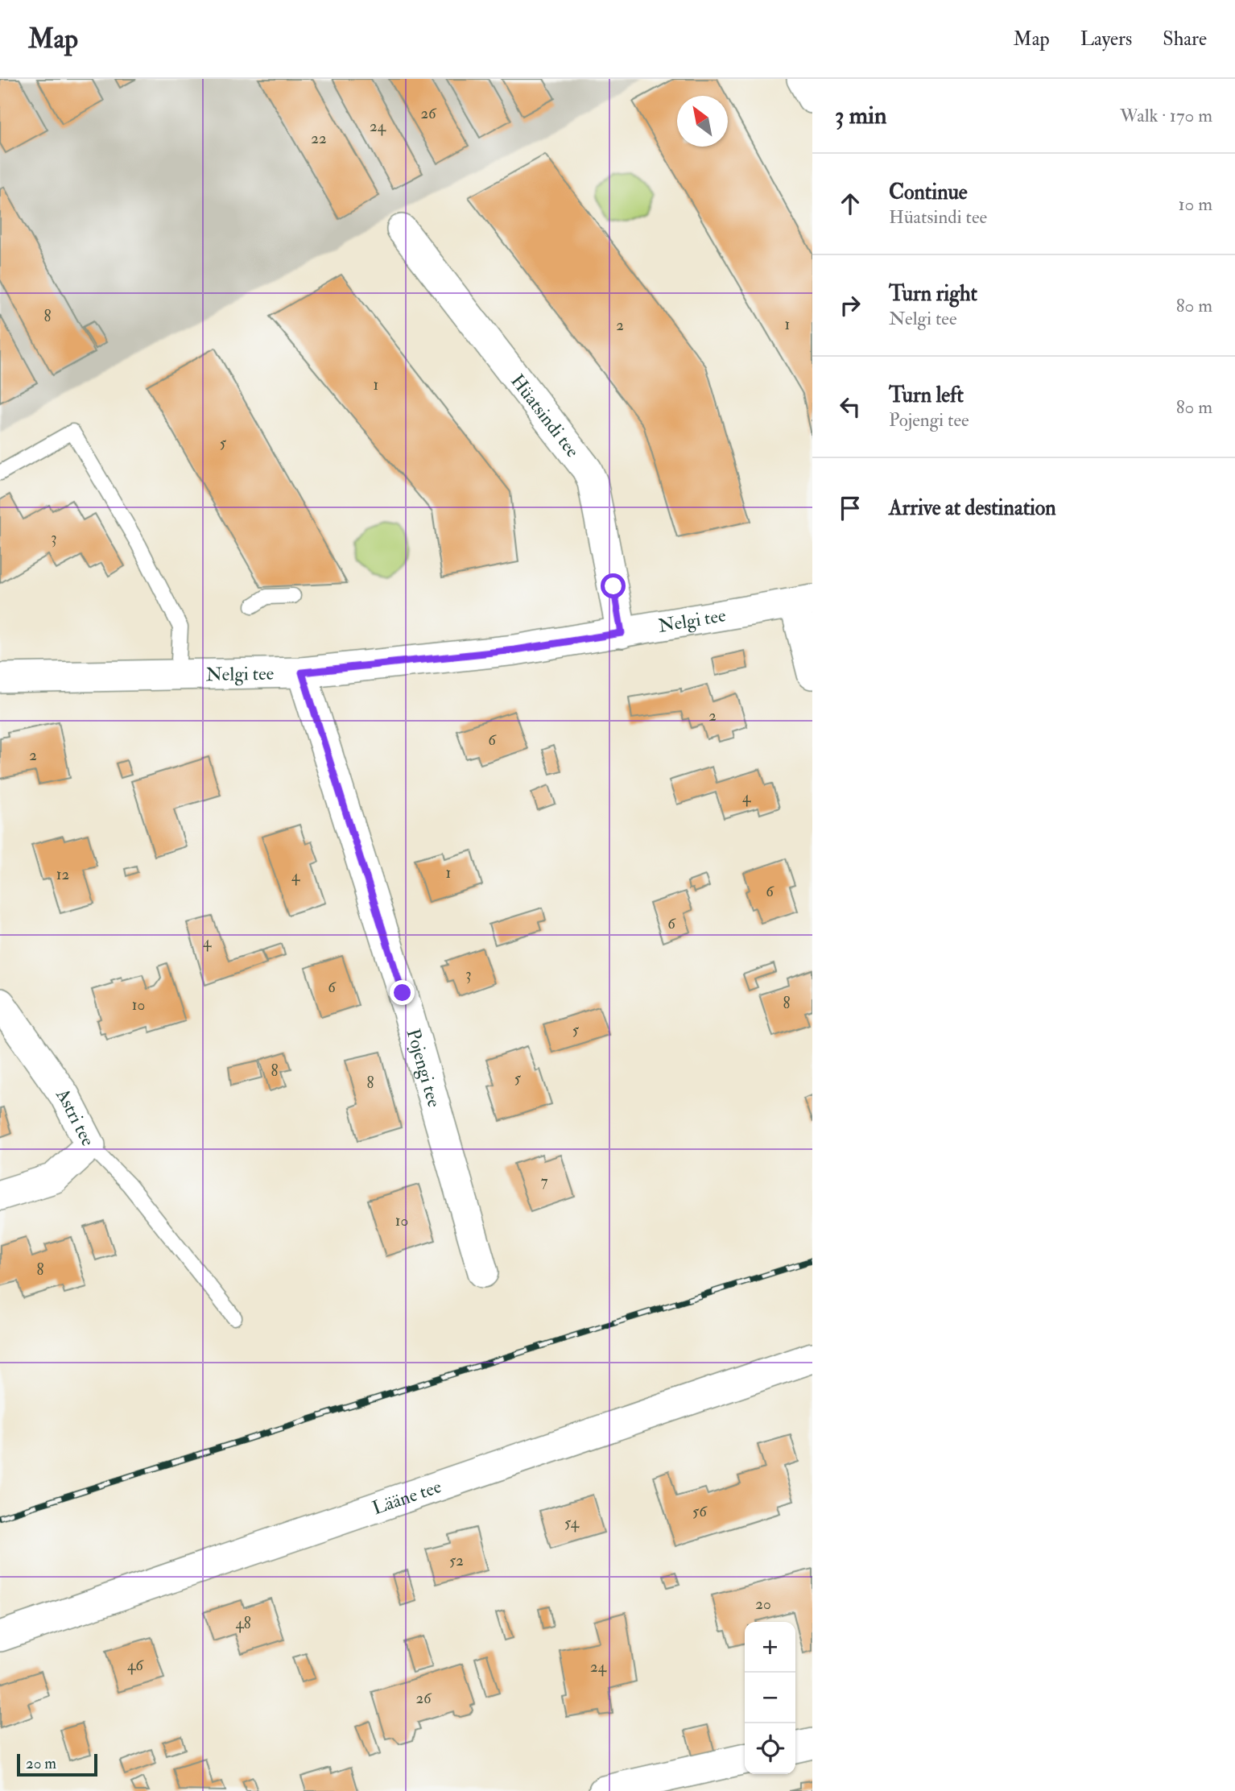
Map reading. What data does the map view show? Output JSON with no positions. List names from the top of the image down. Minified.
{"streets":{"street":["Hüatsindi tee","Nelgi tee","Pojengi tee","Astri tee","Lääne tee"]},"crossings":[["Hüatsindi tee","Nelgi tee"],["Nelgi tee","Pojengi tee"]],"house_numbers":["26","24","22","8","1","2","1","5","3","2","6","2","4","1","12","4","6","6","4","3","6","8","10","5","8","5","8","7","10","8","56","54","52","20","48","46","24","26"],"scale_bar":"20 m","north":"top left","page":{"header":"Map","nav":["Map","Layers","Share"],"heading":["3 min","Walk · 170 m"],"list":[["Continue","Hüatsindi tee","10 m"],["Turn right","Nelgi tee","80 m"],["Turn left","Pojengi tee","80 m"],"Arrive at destination"],"map_buttons":["+","−"],"scale":"20 m"}}
